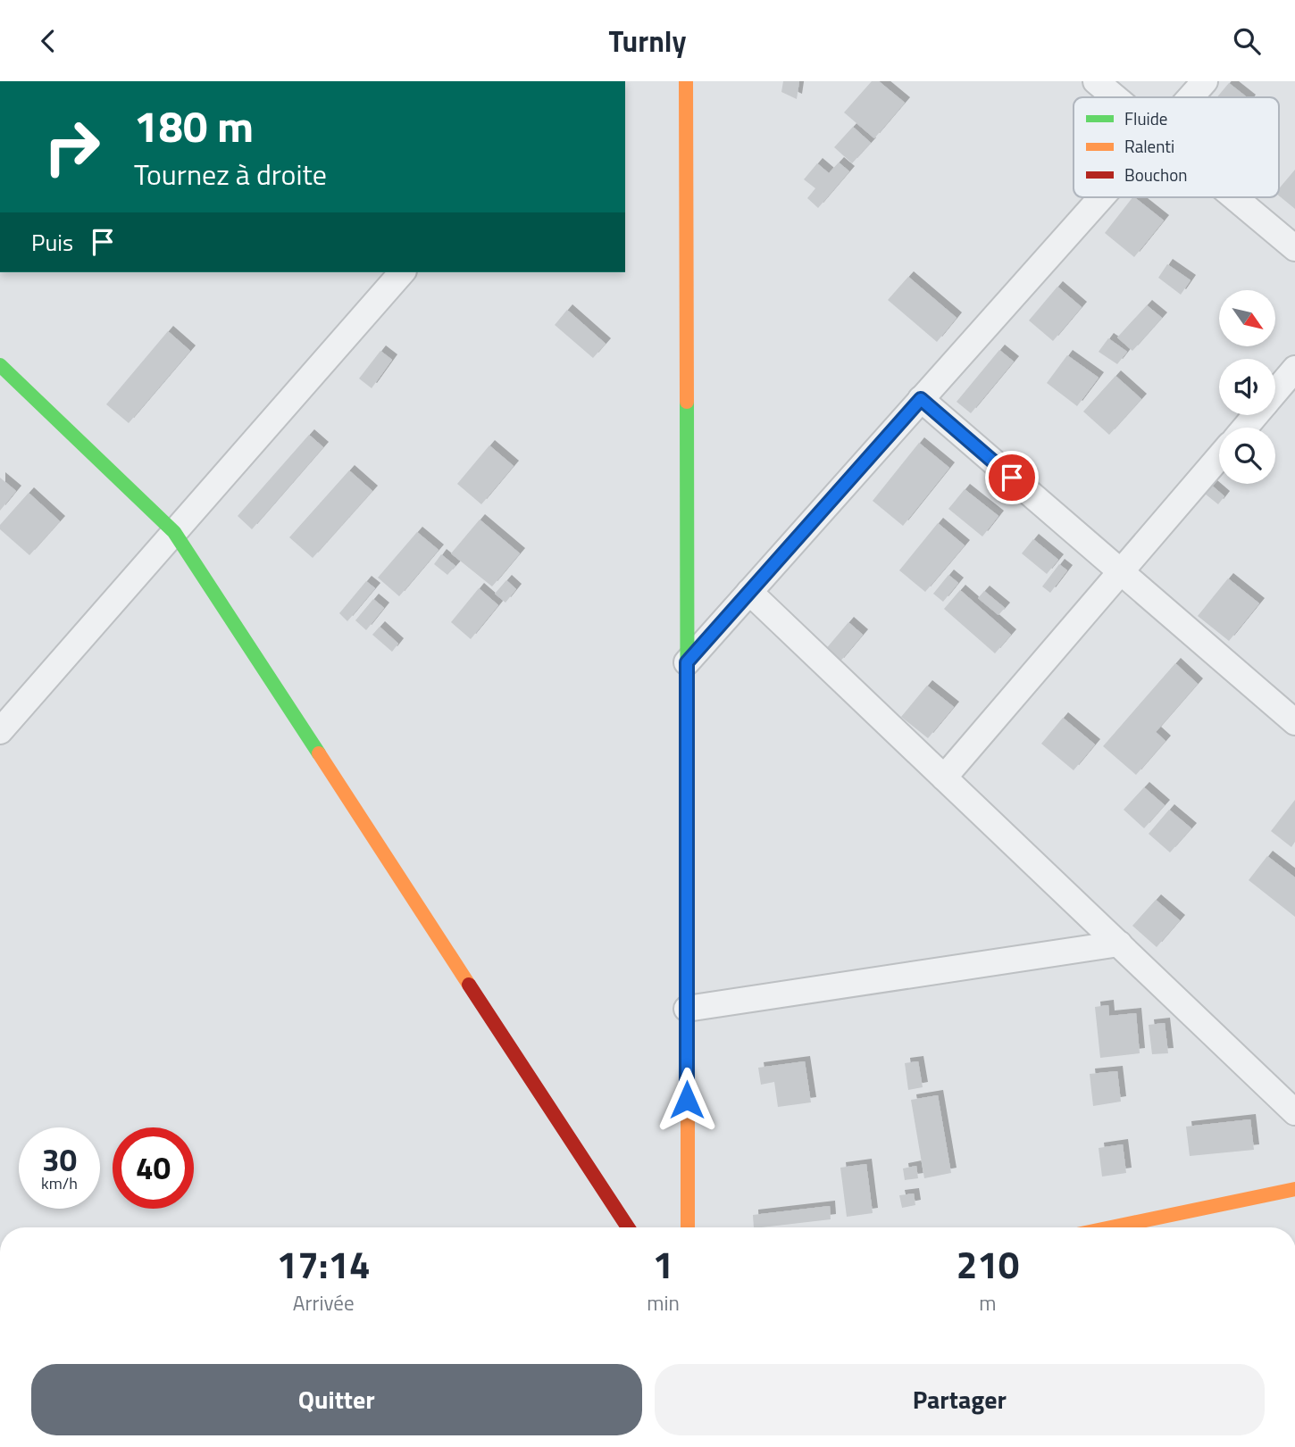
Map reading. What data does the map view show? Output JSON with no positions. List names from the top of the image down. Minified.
{"legend":["Fluide","Ralenti","Bouchon"],"north":"bottom right","page":{"header":"Turnly","turn":["180 m","Tournez à droite"],"then":"Puis","speed":"30 km/h","limit":"40","eta":["17:14","Arrivée","1","min","210","m"],"buttons":["Quitter","Partager"]}}
